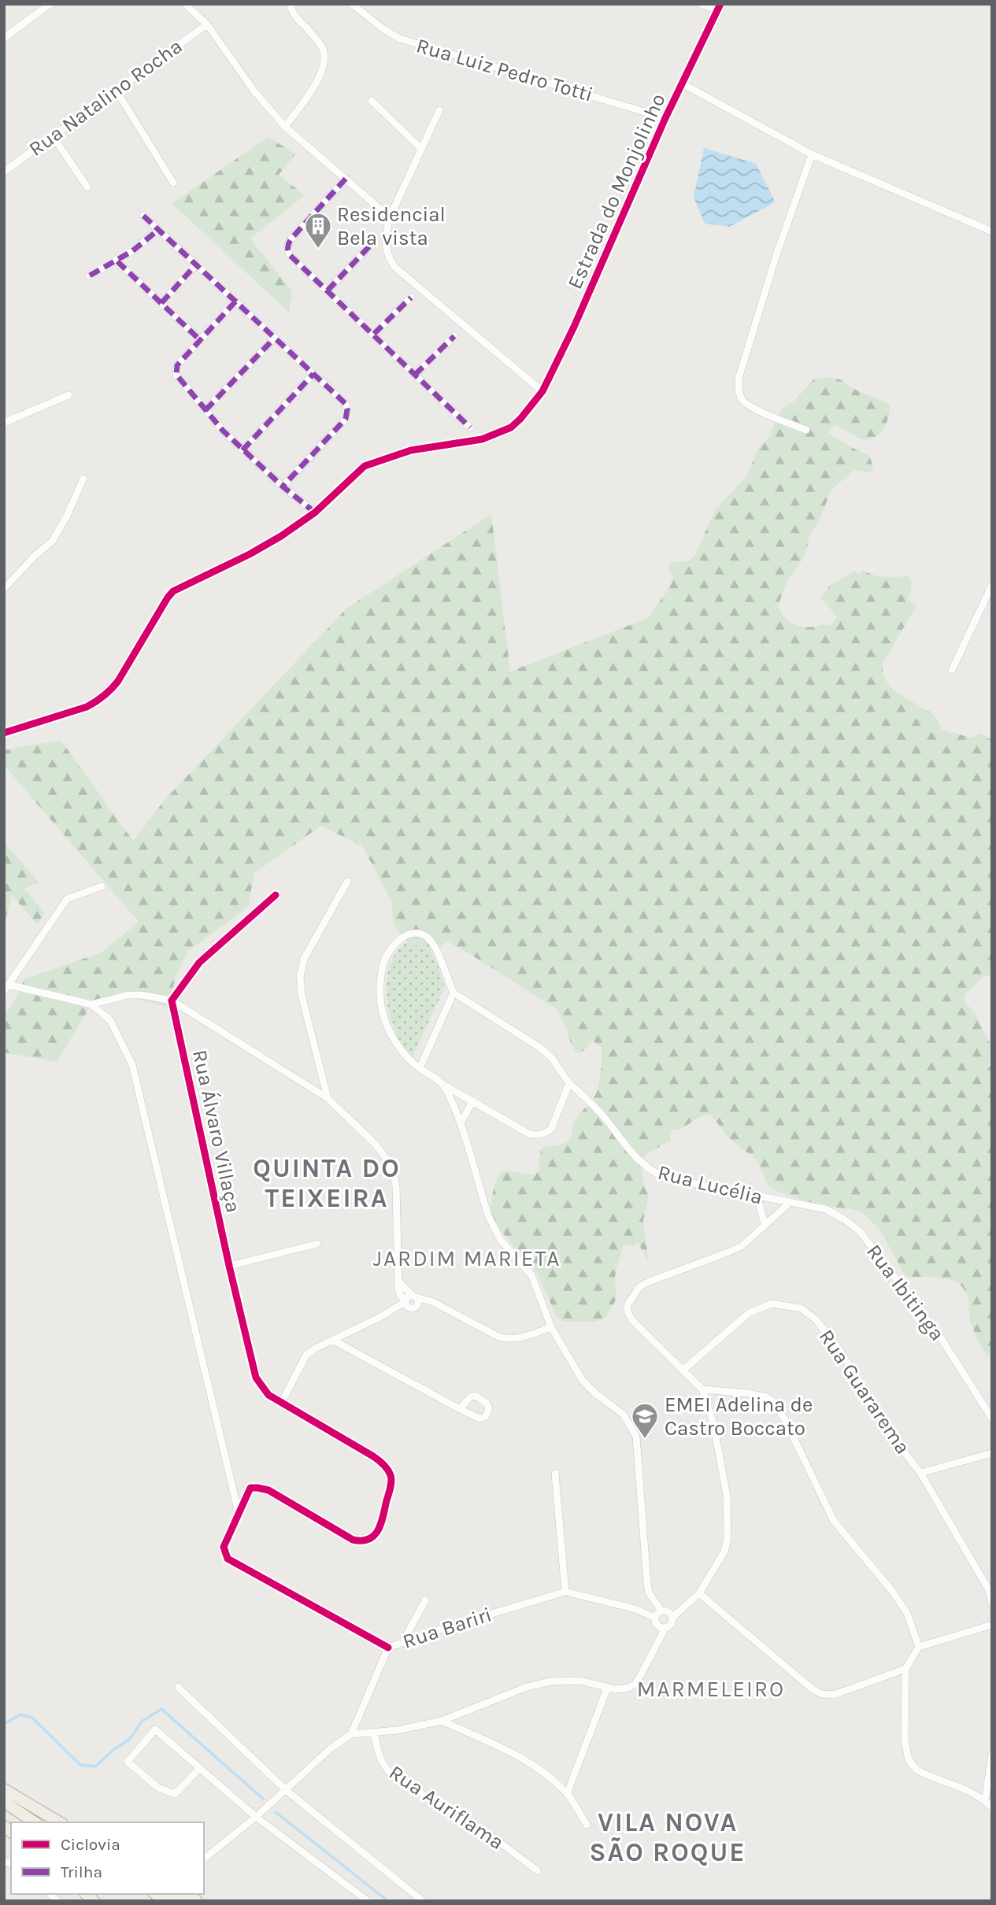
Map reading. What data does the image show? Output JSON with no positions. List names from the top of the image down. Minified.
{"streets":{"street":["Rua Luiz Pedro Totti","Rua Natalino Rocha","Estrada do Monjolinho","Rua Álvaro Villaça","Rua Lucélia","Rua Ibitinga","Rua Guararema","Rua Bariri","Rua Auriflama"]},"crossings":[["Rua Luiz Pedro Totti","Estrada do Monjolinho"],["Rua Lucélia","Rua Ibitinga"]],"districts":["QUINTA DO TEIXEIRA","JARDIM MARIETA","MARMELEIRO","VILA NOVA SÃO ROQUE"],"places":{"building":["Residencial Bela vista"],"school or university":["EMEI Adelina de Castro Boccato"]},"legend":["Ciclovia","Trilha"]}
